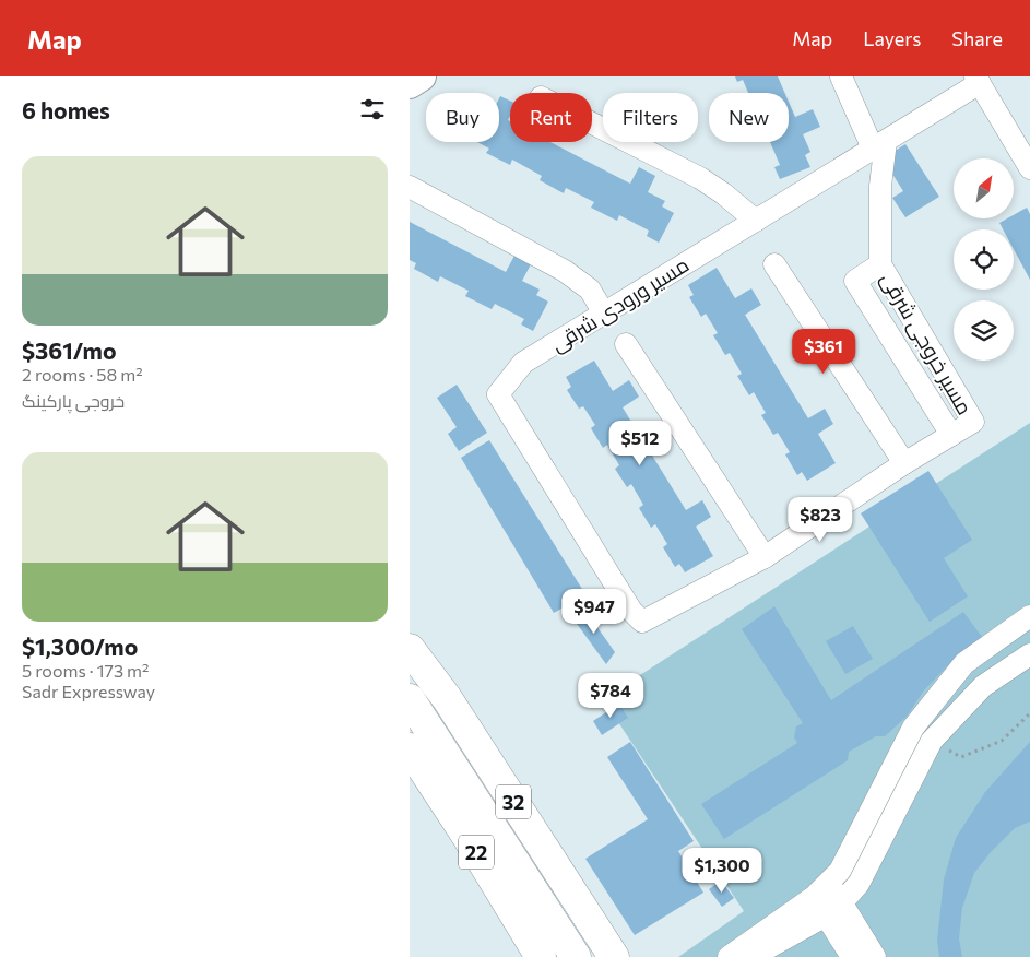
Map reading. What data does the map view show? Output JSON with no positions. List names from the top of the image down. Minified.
{"streets":{"highway":["32","22"],"street":["مسیر ورودی شرقی","مسیر خروجی شرقی"]},"crossings":[["مسیر ورودی شرقی","مسیر خروجی شرقی"]],"north":"top right","page":{"header":"Map","nav":["Map","Layers","Share"],"heading":"6 homes","chip":["Buy","Rent","Filters","New"],"list":[{"name":"$361/mo","note":"2 rooms · 58 m² · خروجی پارکینگ"},{"name":"$1,300/mo","note":"5 rooms · 173 m² · Sadr Expressway"}],"price":["$361","$512","$823","$947","$784","$1,300"]}}
